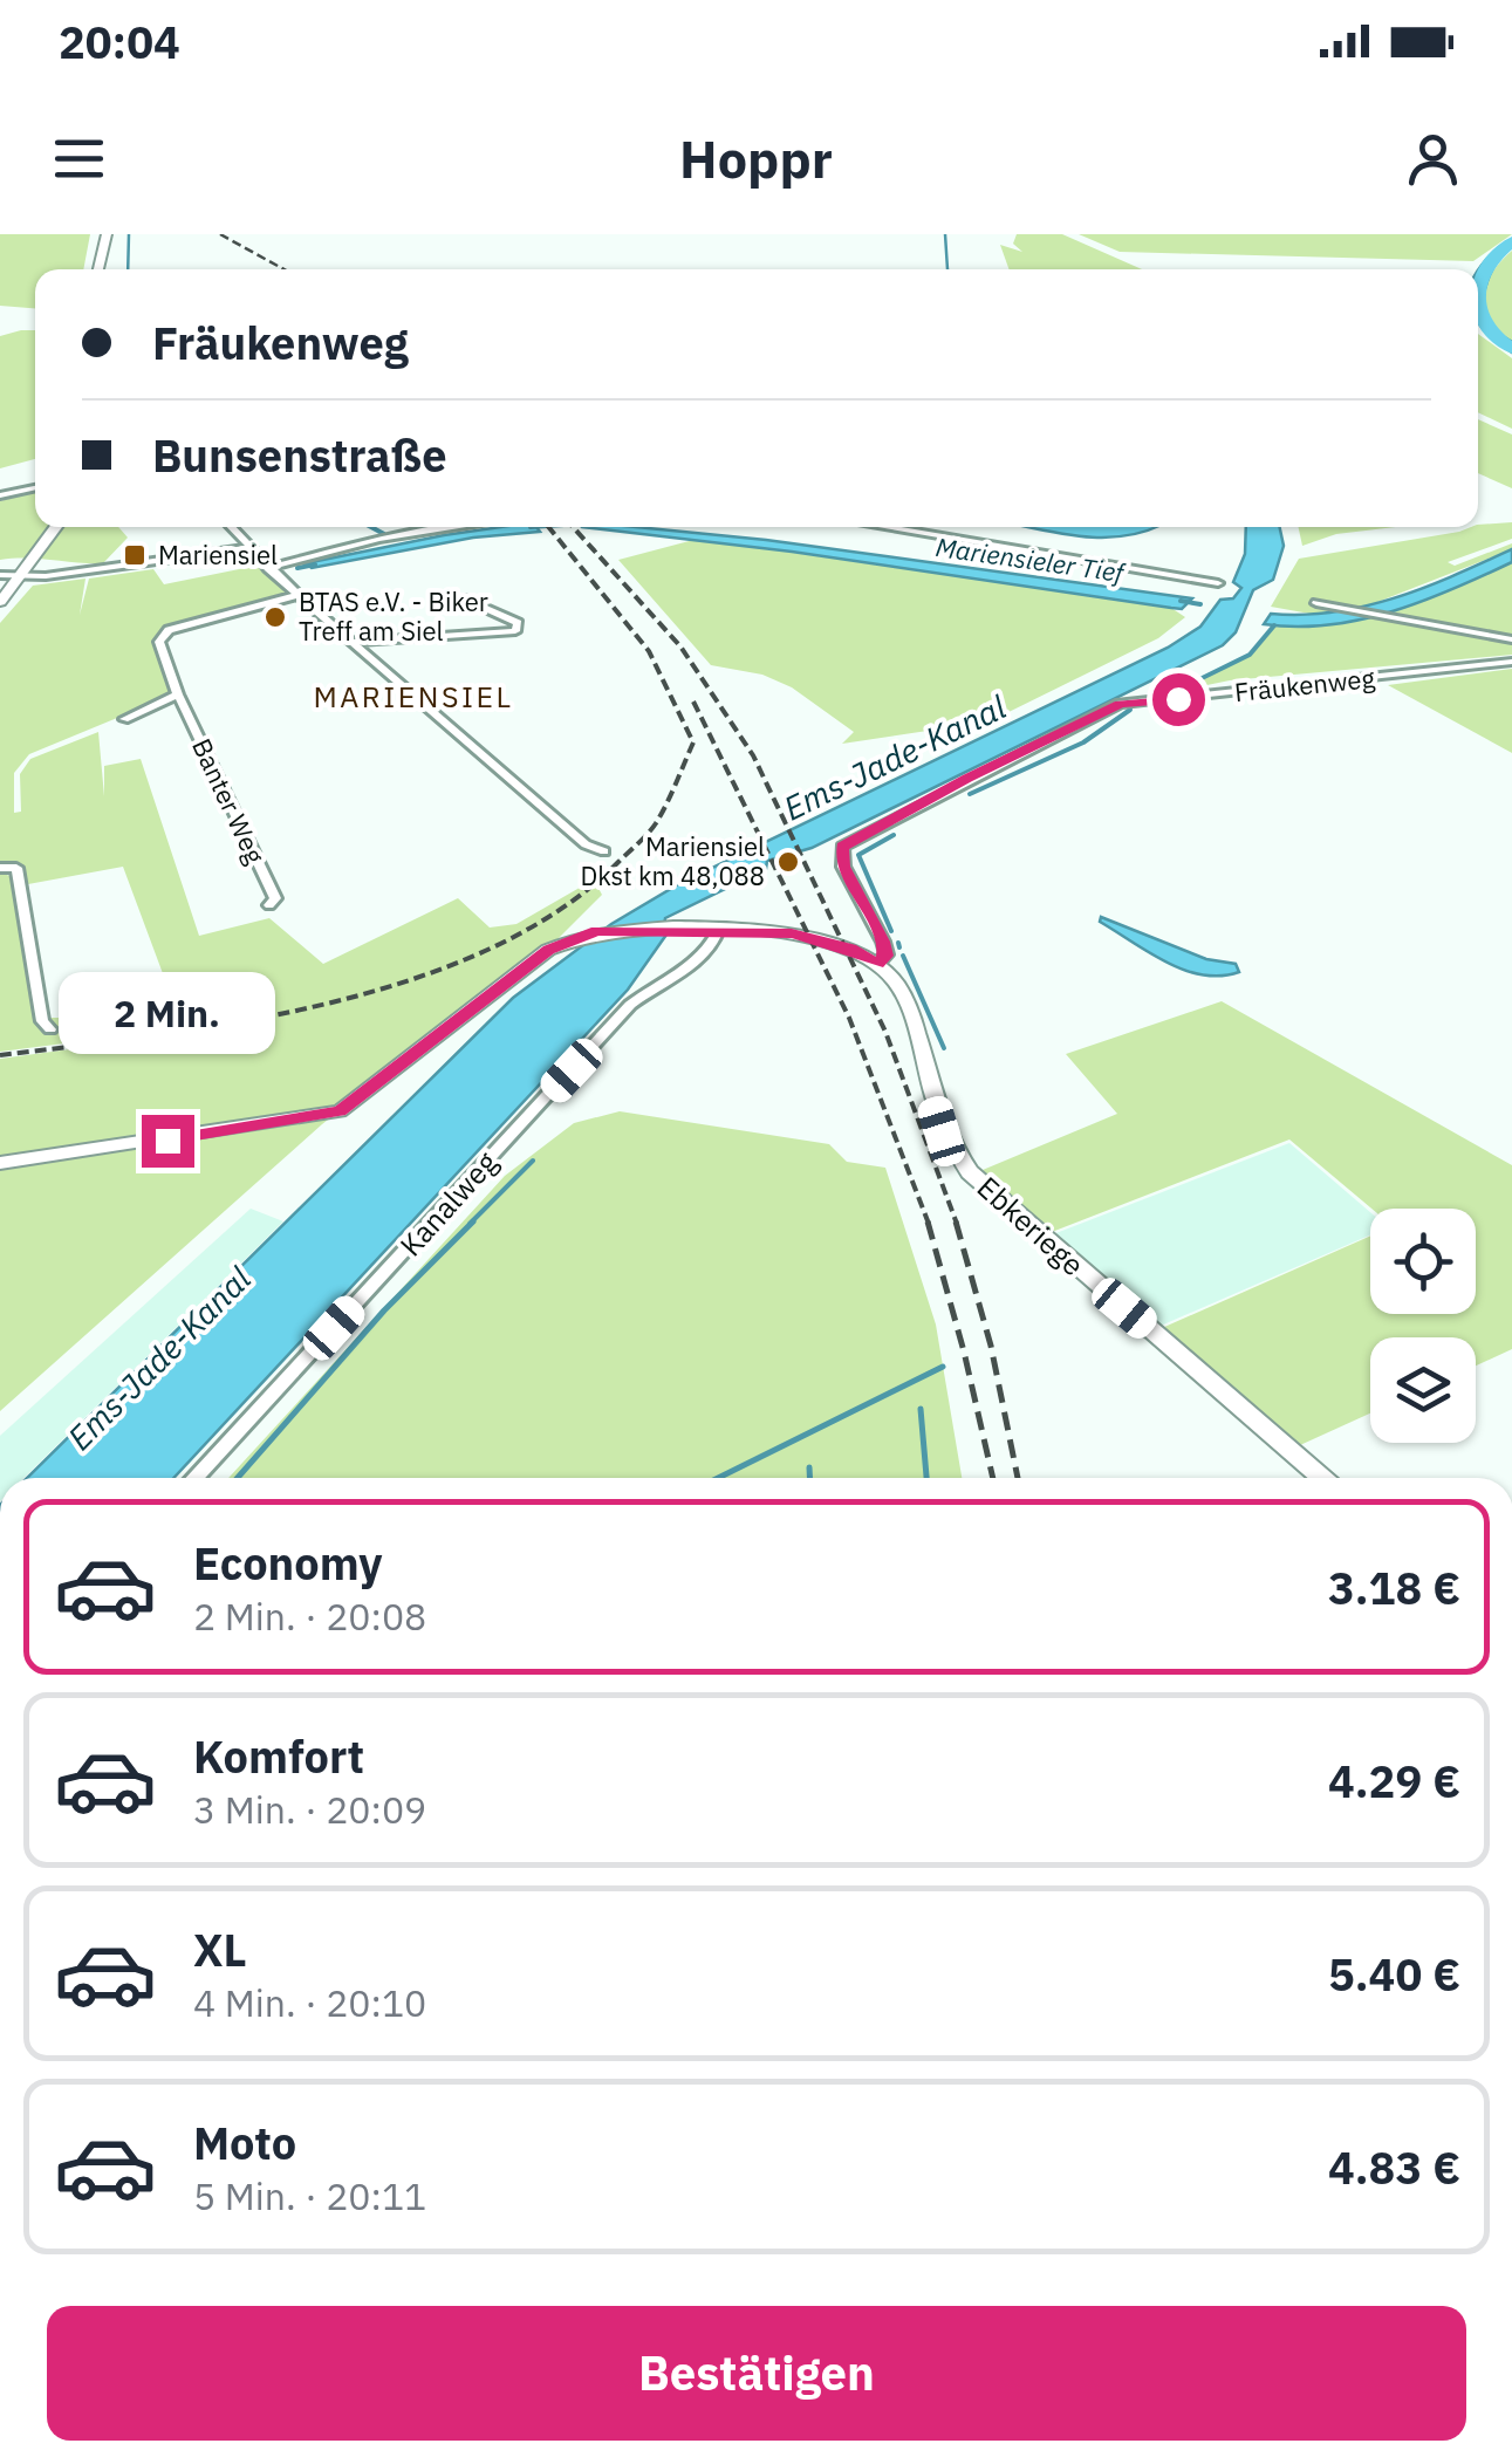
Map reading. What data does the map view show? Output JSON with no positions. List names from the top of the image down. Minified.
{"streets":{"street":["Fräukenweg","Banter Weg","Kanalweg","Ebkeriege"]},"crossings":[["Fräukenweg","Ebkeriege"]],"districts":["MARIENSIEL"],"water":["Mariensieler Tief","Ems-Jade-Kanal"],"places":{"transit":["Mariensiel"],"other":["BTAS e.V. - Biker Treff am Siel","Mariensiel Dkst km 48,088"]},"page":{"status":"20:04","header":"Hoppr","banner":["Fräukenweg","Bunsenstraße"],"bubble":"2 Min.","list":[{"name":"Economy","note":"2 Min. · 20:08","value":"3.18 €"},{"name":"Komfort","note":"3 Min. · 20:09","value":"4.29 €"},{"name":"XL","note":"4 Min. · 20:10","value":"5.40 €"},{"name":"Moto","note":"5 Min. · 20:11","value":"4.83 €"}],"buttons":"Bestätigen"}}
